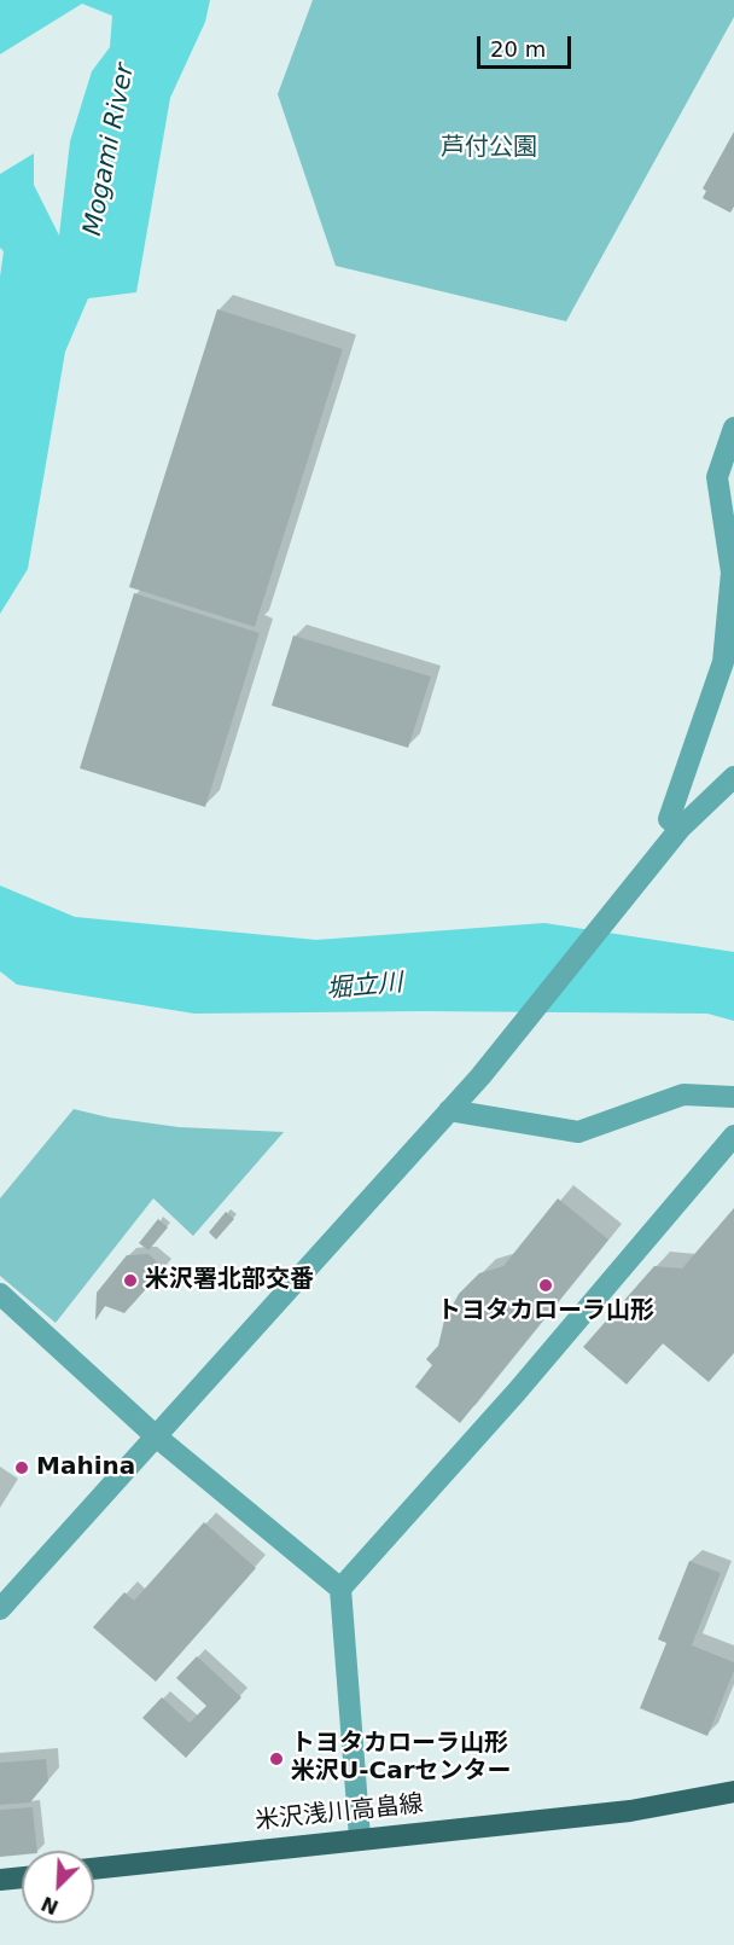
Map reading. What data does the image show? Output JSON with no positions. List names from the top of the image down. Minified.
{"streets":{"main road":["米沢浅川高畠線"]},"water":["Mogami River","堀立川"],"parks":["芦付公園"],"places":["米沢署北部交番","トヨタカローラ山形","Mahina","トヨタカローラ山形 米沢U-Carセンター"],"scale_bar":"20 m","north":"bottom left"}
